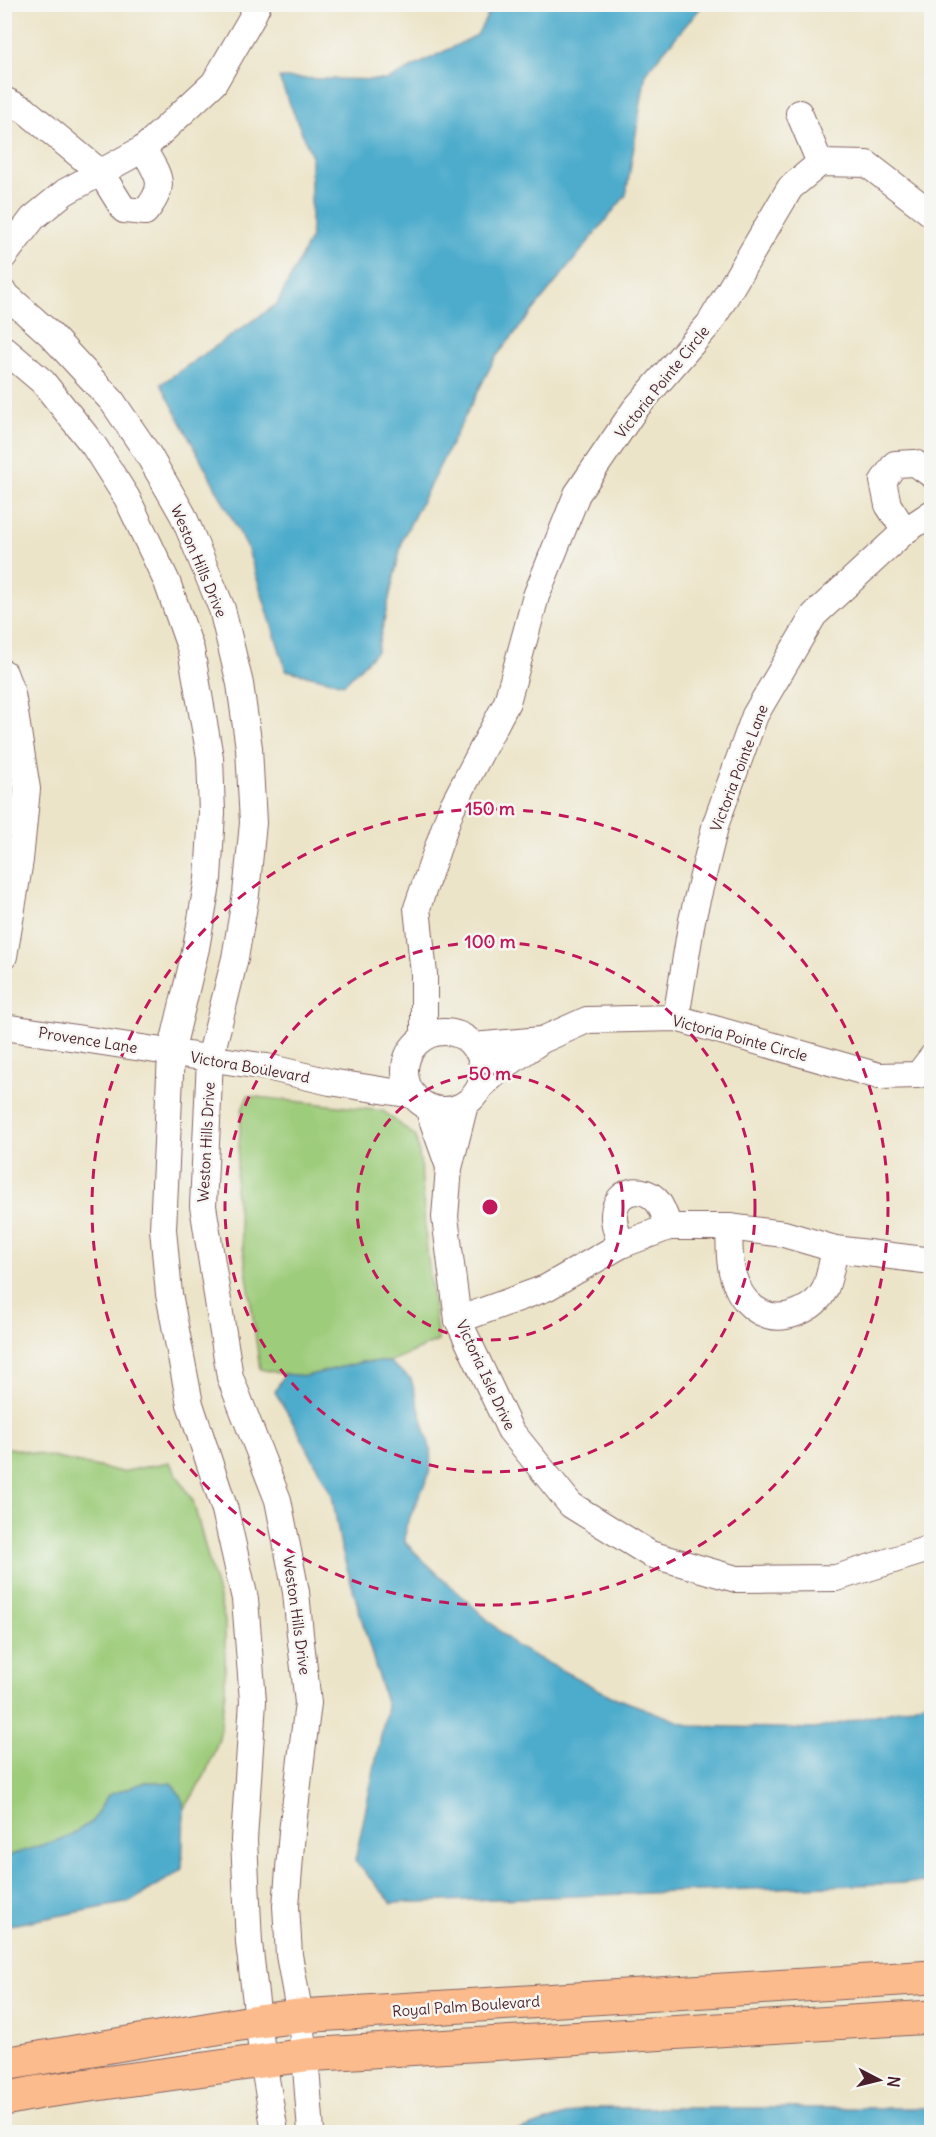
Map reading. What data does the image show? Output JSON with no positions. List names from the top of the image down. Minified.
{"streets":{"main road":["Royal Palm Boulevard"],"street":["Victoria Pointe Circle","Weston Hills Drive","Victoria Pointe Lane","Provence Lane","Victora Boulevard","Victoria Isle Drive"]},"crossings":[["Victoria Pointe Circle","Victoria Pointe Lane"],["Victoria Pointe Circle","Victora Boulevard"],["Victoria Pointe Circle","Victoria Isle Drive"],["Weston Hills Drive","Victora Boulevard"],["Weston Hills Drive","Royal Palm Boulevard"],["Provence Lane","Victora Boulevard"],["Victora Boulevard","Victoria Isle Drive"]],"north":"right","rings":["150 m","100 m","50 m"]}
